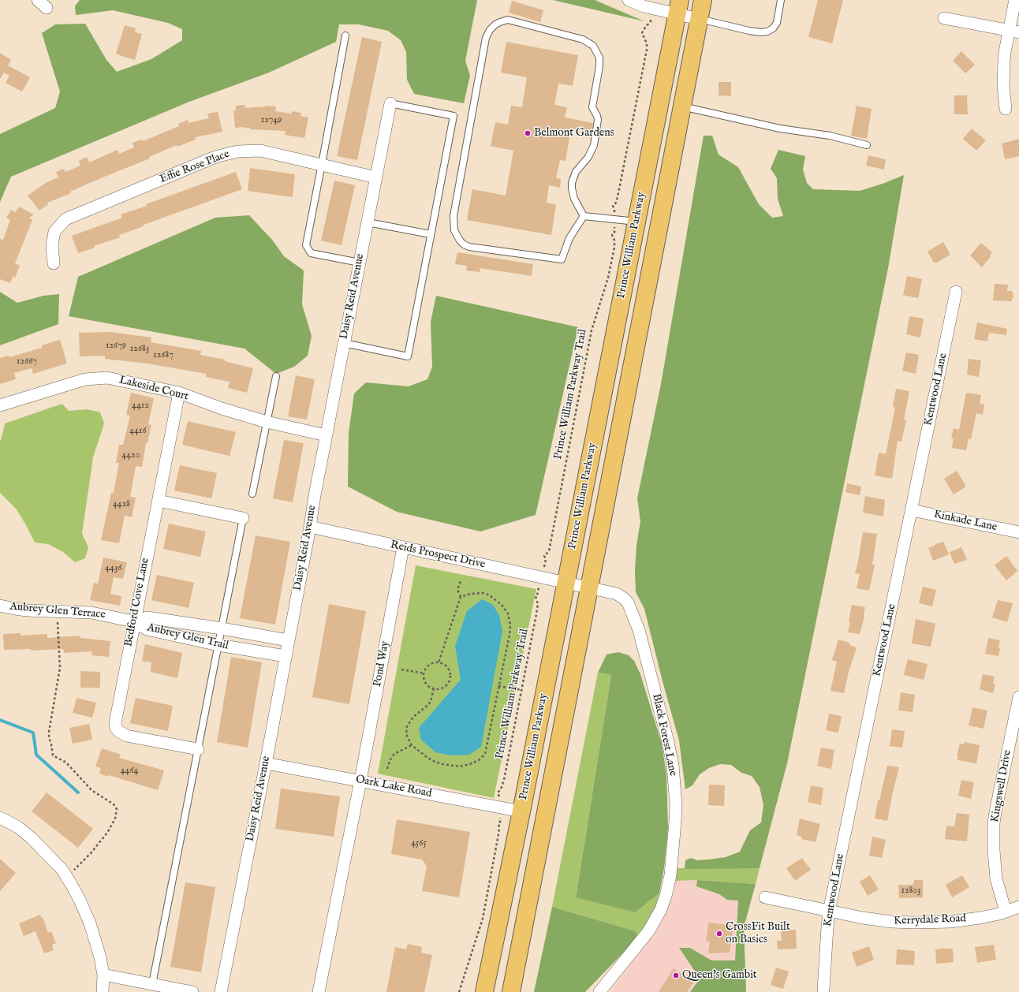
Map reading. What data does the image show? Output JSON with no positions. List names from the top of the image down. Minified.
{"streets":{"highway":["Prince William Parkway"],"street":["Effie Rose Place","Daisy Reid Avenue","Lakeside Court","Kentwood Lane","Kinkade Lane","Reids Prospect Drive","Bedford Cove Lane","Aubrey Glen Terrace","Aubrey Glen Trail","Pond Way","Black Forest Lane","Kingswell Drive","Oark Lake Road","Kerrydale Road"],"path":["Prince William Parkway Trail"]},"crossings":[["Effie Rose Place","Daisy Reid Avenue"],["Prince William Parkway","Reids Prospect Drive"],["Prince William Parkway","Black Forest Lane"],["Prince William Parkway","Oark Lake Road"],["Daisy Reid Avenue","Lakeside Court"],["Daisy Reid Avenue","Reids Prospect Drive"],["Daisy Reid Avenue","Aubrey Glen Trail"],["Daisy Reid Avenue","Oark Lake Road"],["Lakeside Court","Bedford Cove Lane"],["Kentwood Lane","Kinkade Lane"],["Kentwood Lane","Kerrydale Road"],["Reids Prospect Drive","Pond Way"],["Reids Prospect Drive","Black Forest Lane"],["Bedford Cove Lane","Aubrey Glen Terrace"],["Bedford Cove Lane","Aubrey Glen Trail"],["Aubrey Glen Terrace","Aubrey Glen Trail"],["Pond Way","Oark Lake Road"],["Kingswell Drive","Kerrydale Road"]],"places":["Belmont Gardens","CrossFit Built on Basics","Queen's Gambit"],"house_numbers":["12749","12679","12683","12687","12667","4412","4416","4420","4428","4436","4464","4565","12803"]}
